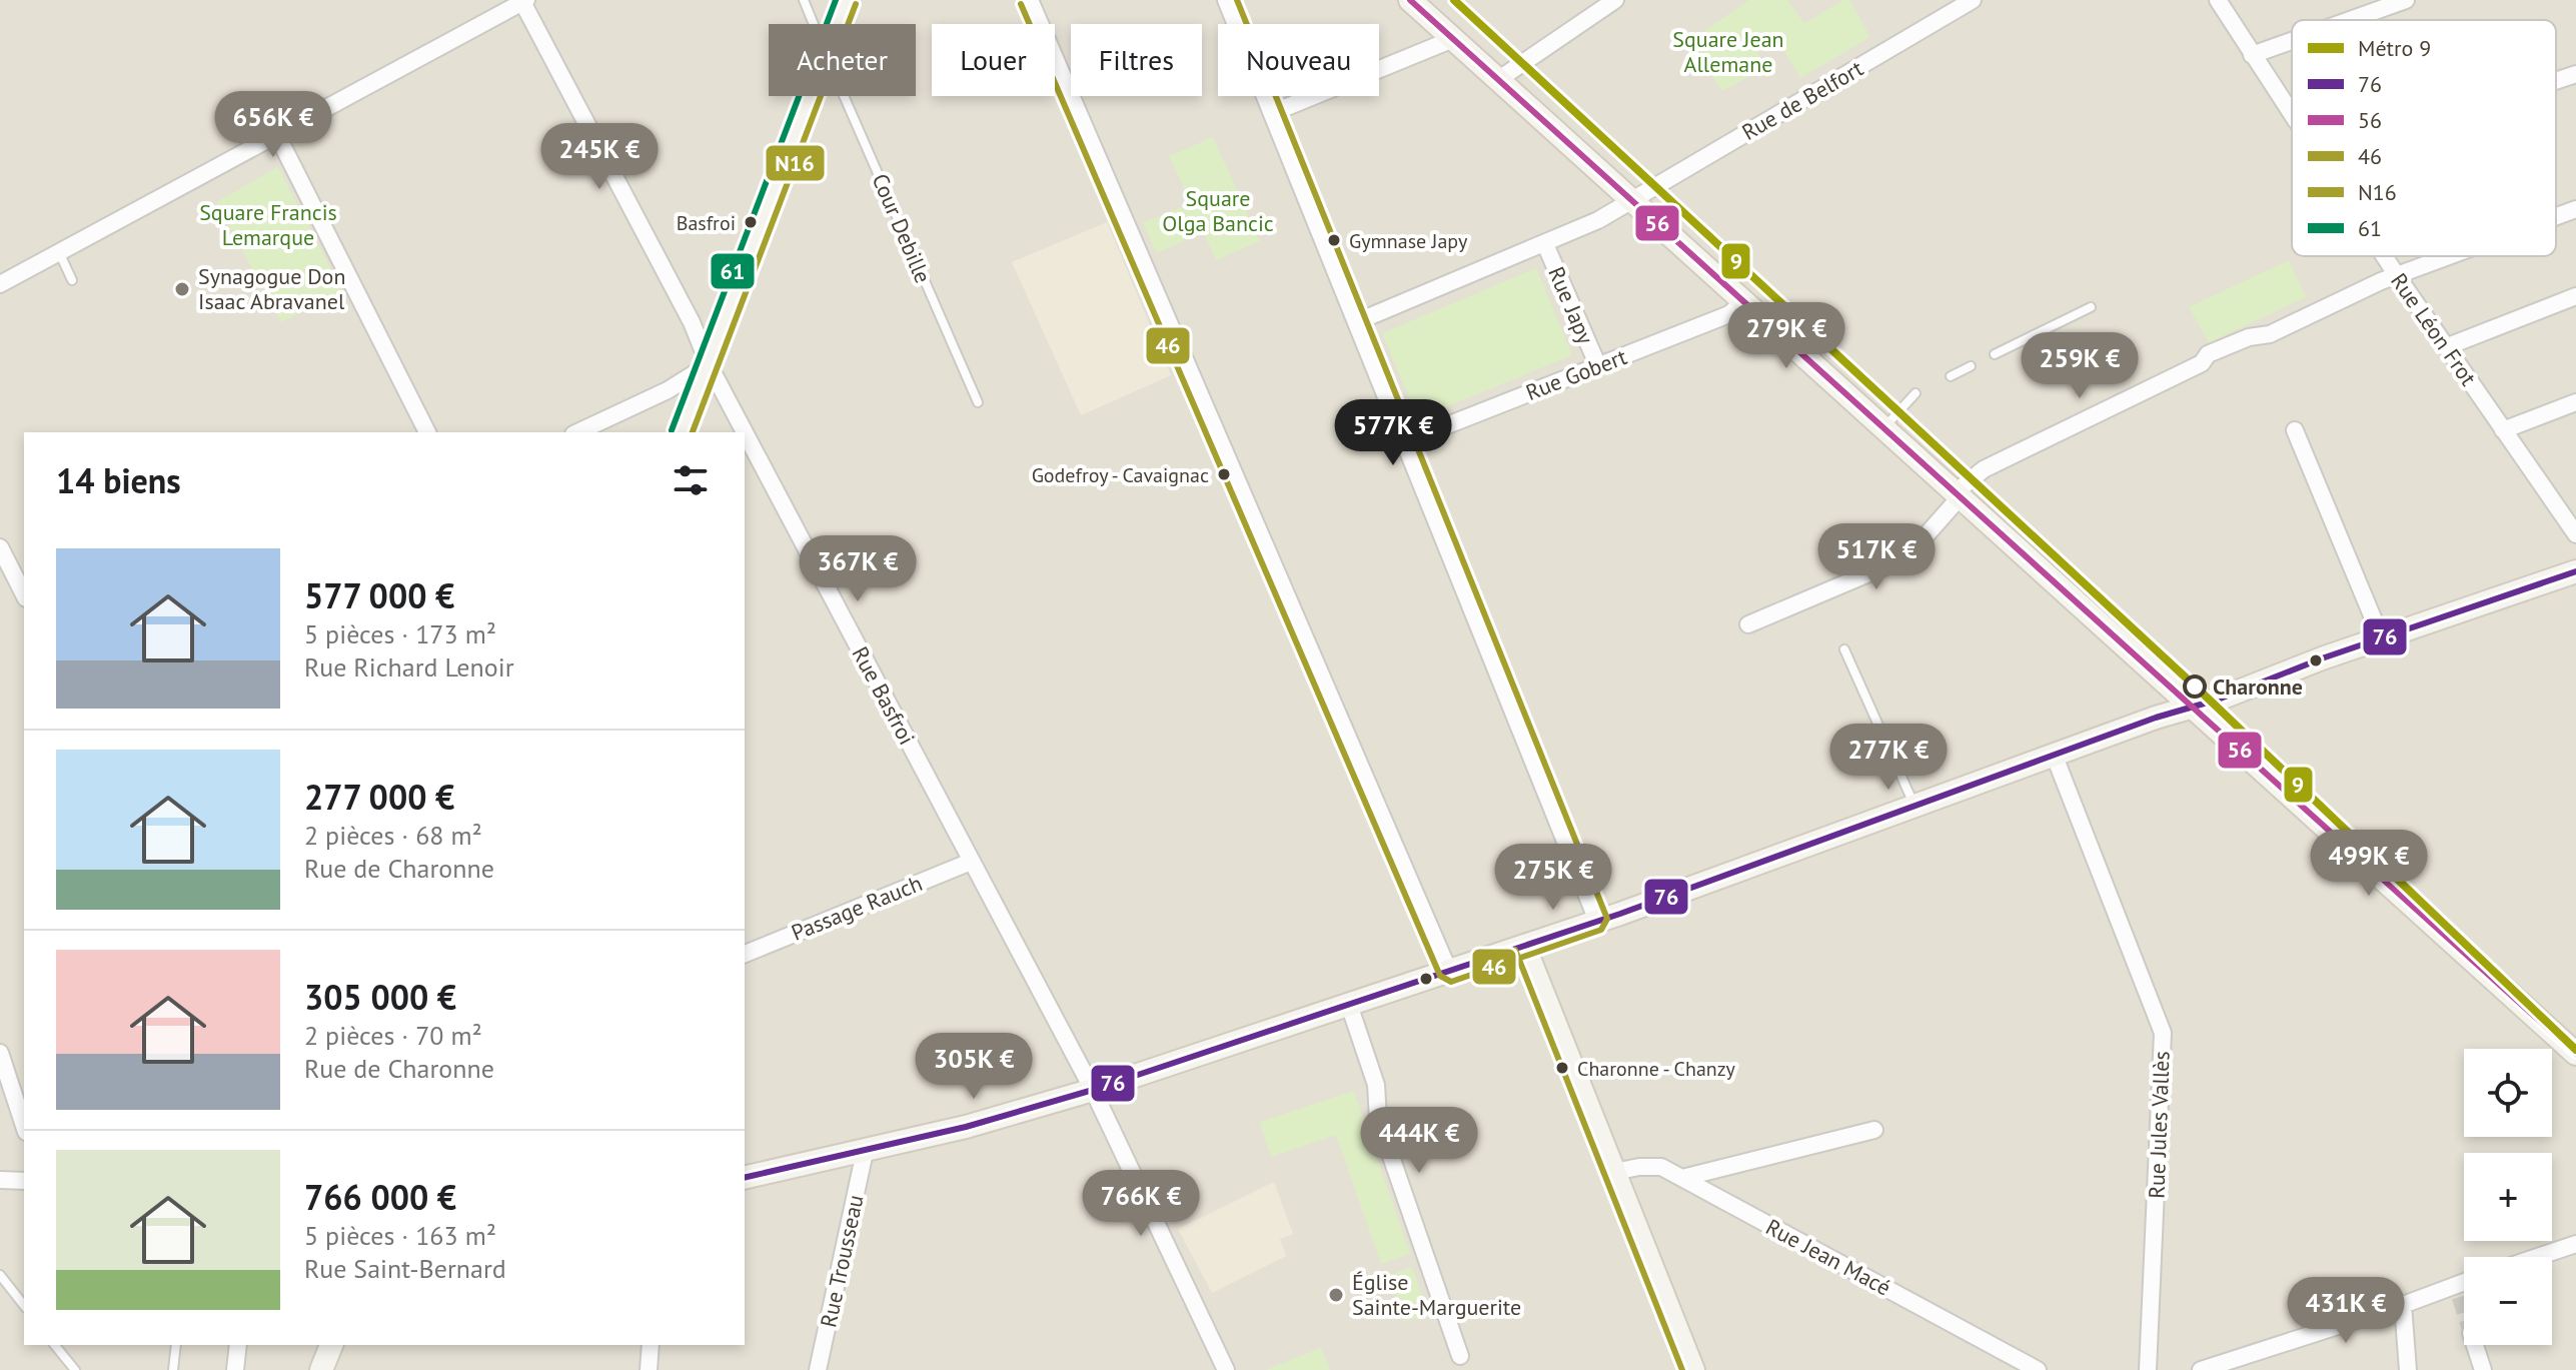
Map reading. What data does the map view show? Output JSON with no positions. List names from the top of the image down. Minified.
{"streets":{"street":["Rue de Belfort","Rue Japy","Rue Léon Frot","Rue Gobert","Rue Basfroi","Passage Rauch","Rue Jules Vallès","Rue Jean Macé","Rue Trousseau"],"lane":["Cour Debille"]},"crossings":[["Rue de Belfort","Rue Japy"],["Rue Japy","Rue Gobert"],["Rue Basfroi","Passage Rauch"]],"parks":["Square Jean Allemane","Square Olga Bancic","Square Francis Lemarque"],"places":["Basfroi","Gymnase Japy","Synagogue Don Isaac Abravanel","Godefroy - Cavaignac","Charonne","Charonne - Chanzy","Église Sainte-Marguerite"],"lines":["metro line 9","transit line 56","transit line 46","transit line 61","transit line N16","transit line 76"],"legend":["Métro 9","76","56","46","N16","61"],"page":{"chip":["Acheter","Louer","Filtres","Nouveau"],"price":["656K €","245K €","279K €","259K €","577K €","517K €","367K €","277K €","499K €","275K €","305K €","444K €","766K €","431K €"],"heading":"14 biens","list":[{"name":"577 000 €","note":"5 pièces · 173 m² · Rue Richard Lenoir"},{"name":"277 000 €","note":"2 pièces · 68 m² · Rue de Charonne"},{"name":"305 000 €","note":"2 pièces · 70 m² · Rue de Charonne"},{"name":"766 000 €","note":"5 pièces · 163 m² · Rue Saint-Bernard"}],"map_buttons":["+","−"]}}
